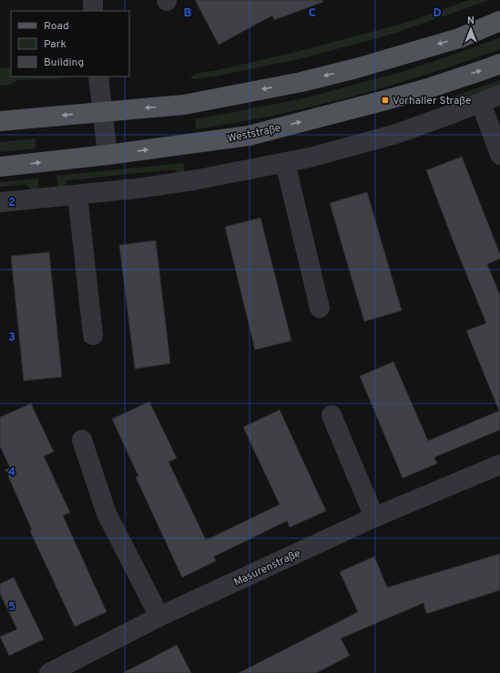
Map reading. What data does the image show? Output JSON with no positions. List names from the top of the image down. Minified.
{"streets":{"main road":["Weststraße"],"street":["Masurenstraße"]},"places":{"transit":["Vorhaller Straße"]},"legend":["Road","Park","Building"],"north":"top","grid":{"columns":["B","C","D"],"rows":["2","3","4","5"]}}
